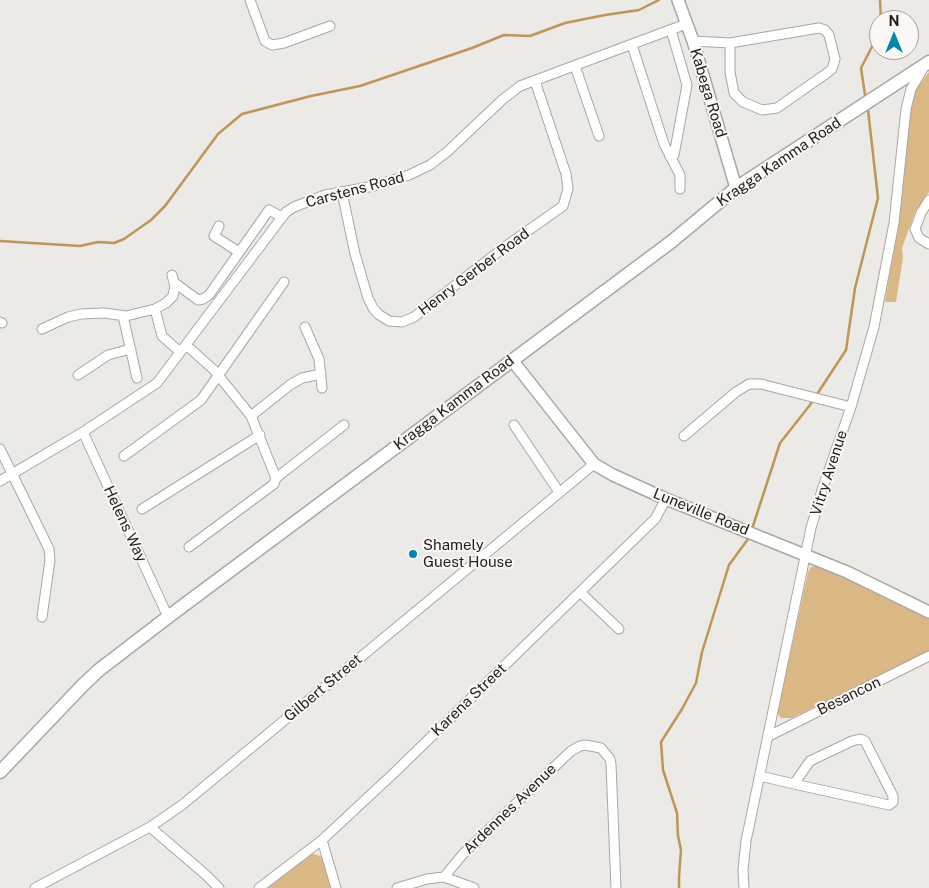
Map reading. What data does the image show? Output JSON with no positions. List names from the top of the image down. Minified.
{"streets":{"main road":["Kragga Kamma Road"],"street":["Kabega Road","Carstens Road","Henry Gerber Road","Vitry Avenue","Luneville Road","Helens Way","Gilbert Street","Besancon","Karena Street","Ardennes Avenue"]},"crossings":[["Kabega Road","Kragga Kamma Road"],["Kabega Road","Carstens Road"],["Kragga Kamma Road","Vitry Avenue"],["Kragga Kamma Road","Luneville Road"],["Kragga Kamma Road","Helens Way"],["Carstens Road","Henry Gerber Road"],["Carstens Road","Helens Way"],["Vitry Avenue","Luneville Road"],["Vitry Avenue","Besancon"],["Luneville Road","Gilbert Street"],["Luneville Road","Karena Street"]],"places":["Shamely Guest House"],"north":"top"}
